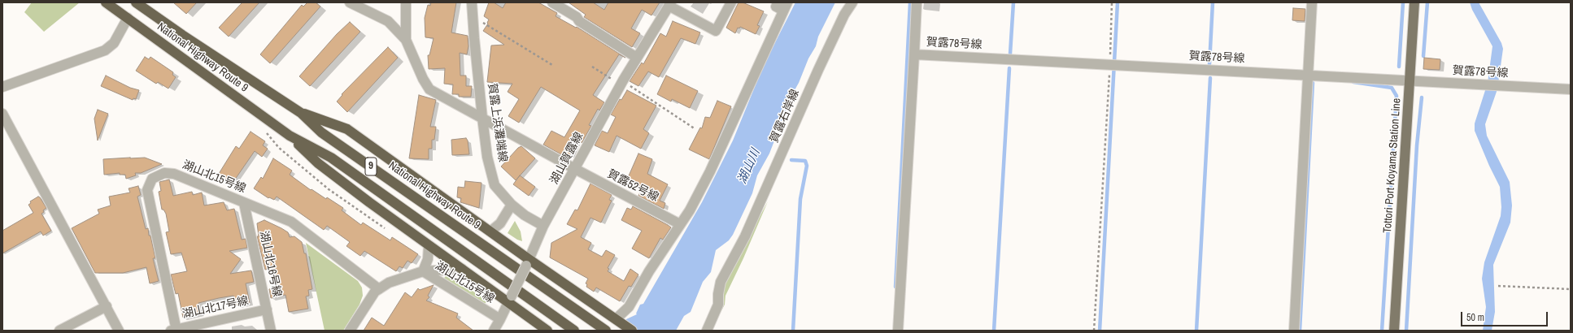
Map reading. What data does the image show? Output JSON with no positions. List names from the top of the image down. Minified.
{"streets":{"highway":["National Highway Route 9","9"],"main road":["Tottori Port Koyama Station Line"],"street":["賀露78号線","賀露右岸線","賀露上浜灘端線","湖山賀露線","湖山北15号線","賀露52号線","湖山北16号線","湖山北17号線"]},"crossings":[["賀露78号線","Tottori Port Koyama Station Line"],["National Highway Route 9","9"],["賀露上浜灘端線","湖山賀露線"],["賀露上浜灘端線","賀露52号線"],["湖山賀露線","9"],["湖山賀露線","湖山北15号線"],["湖山賀露線","賀露52号線"],["湖山北15号線","湖山北16号線"],["湖山北15号線","湖山北17号線"],["湖山北16号線","湖山北17号線"]],"water":["湖山川"],"scale_bar":"50 m"}
